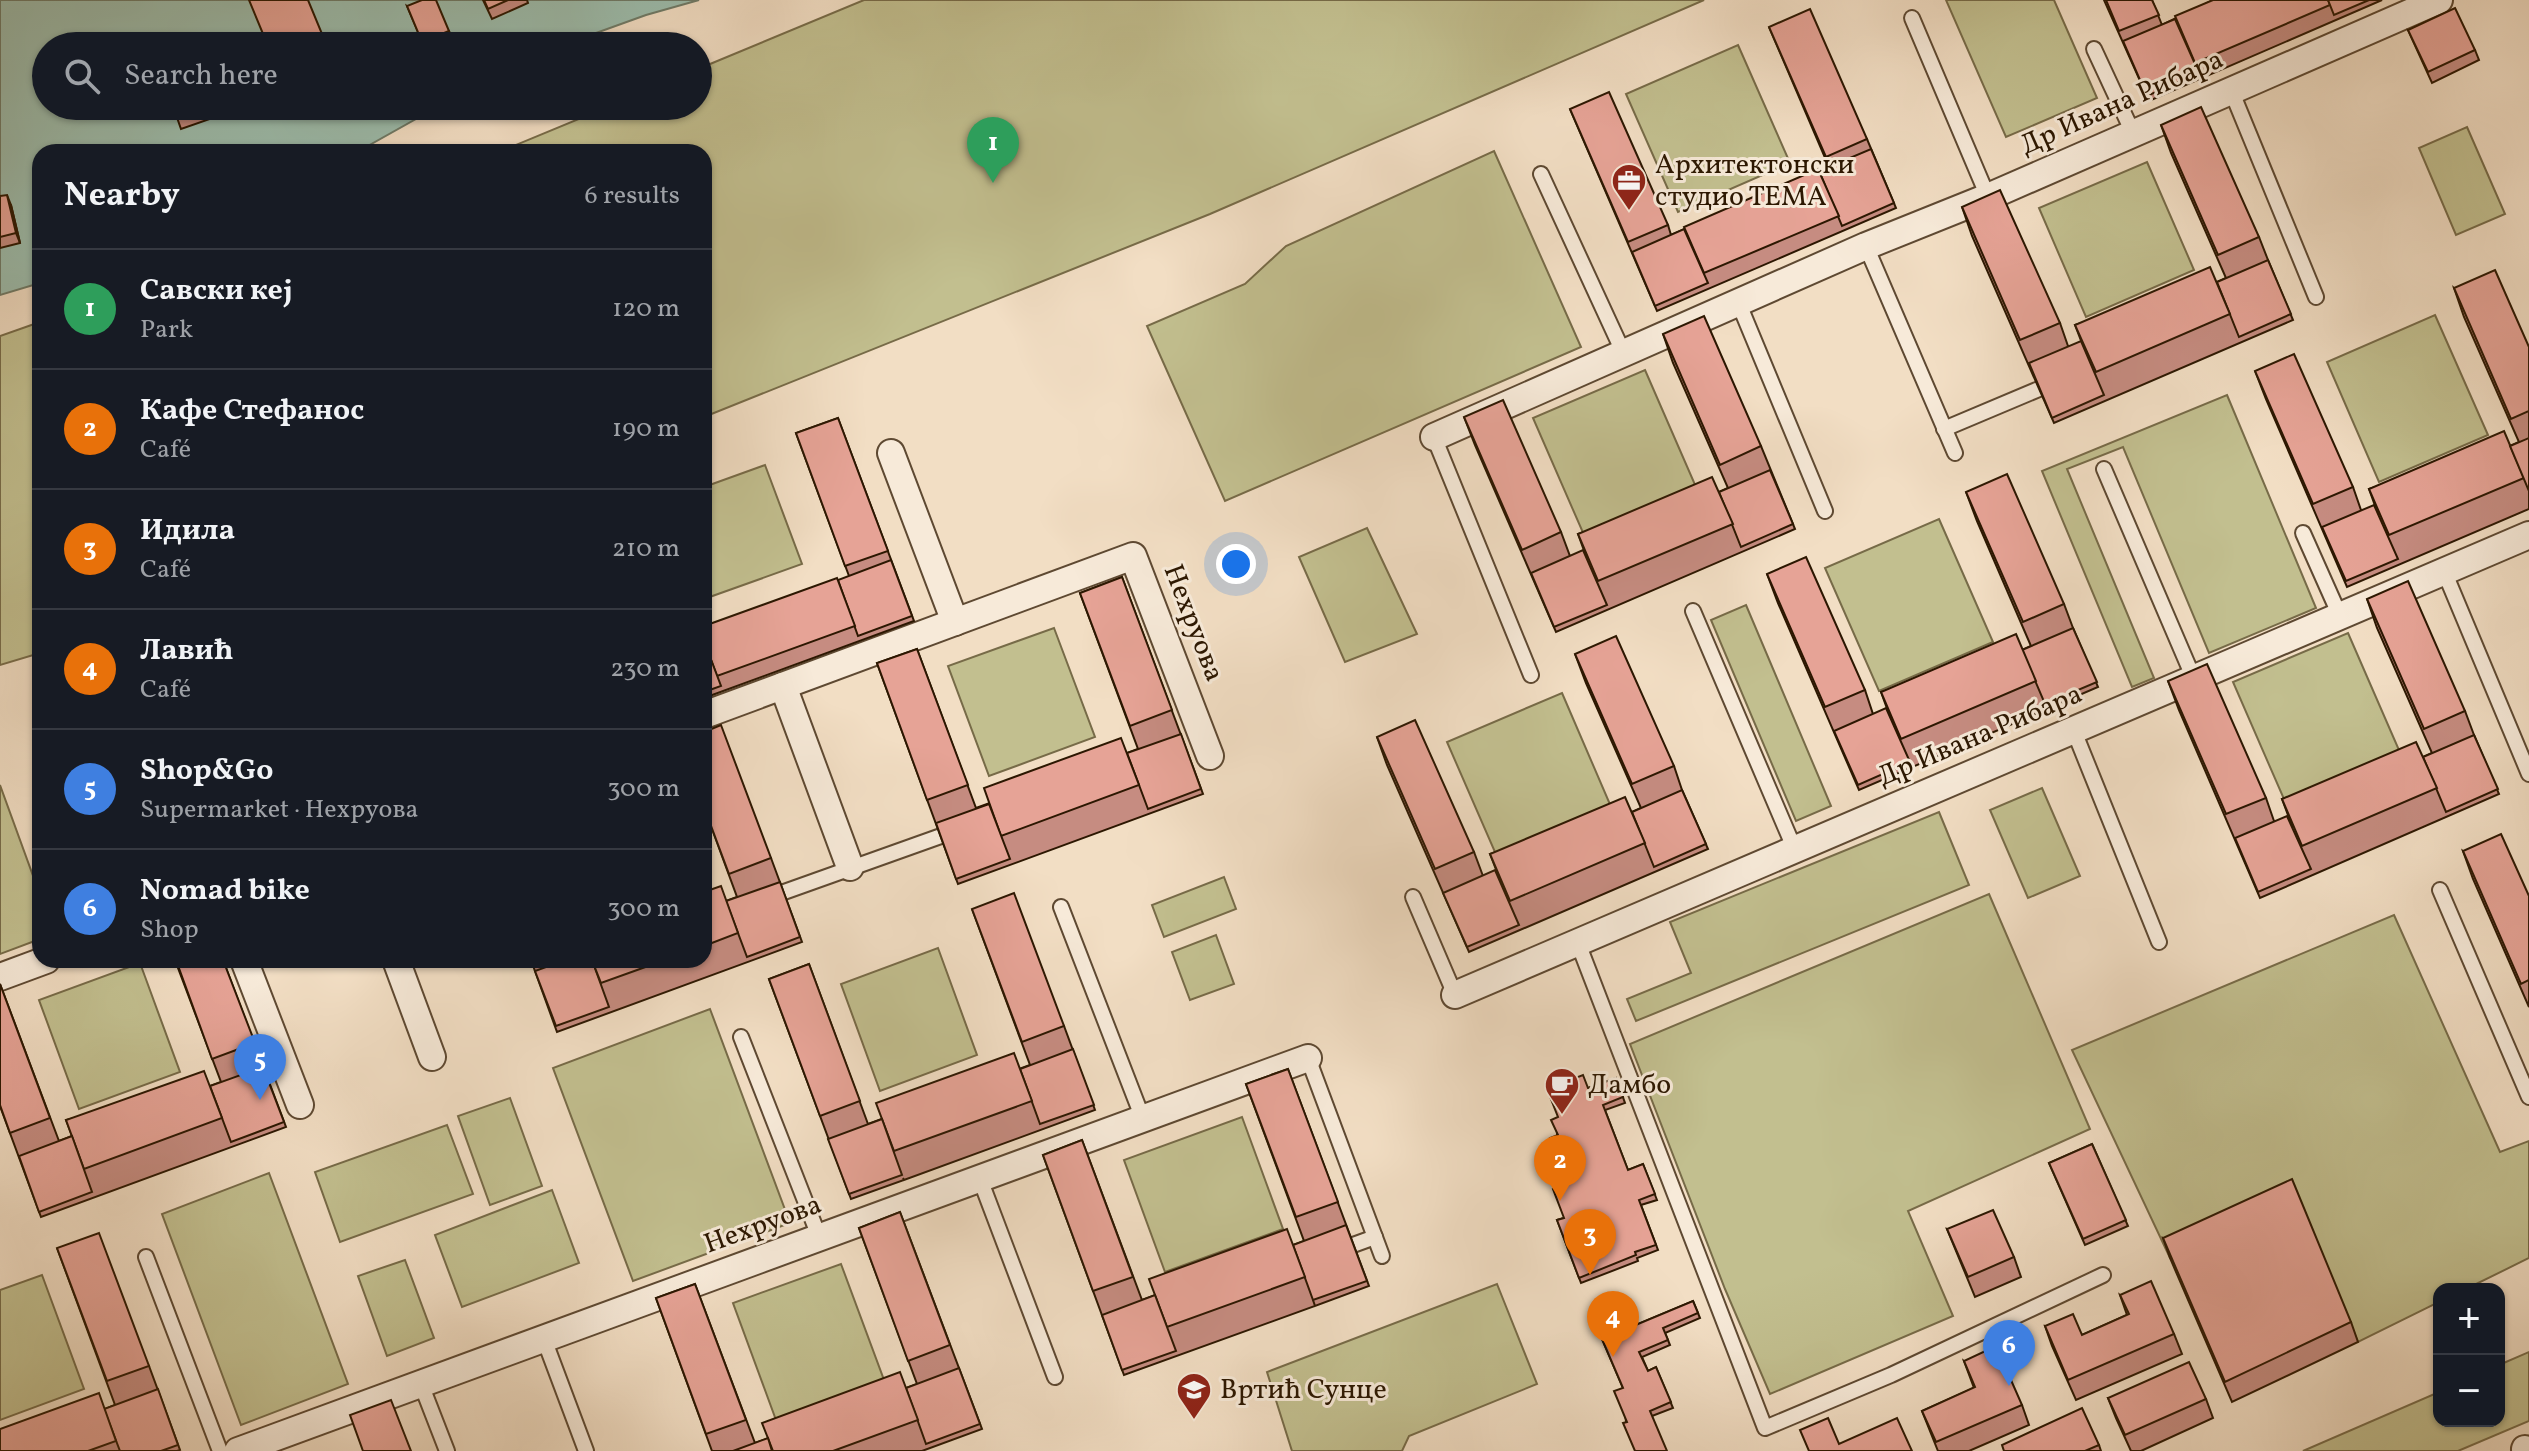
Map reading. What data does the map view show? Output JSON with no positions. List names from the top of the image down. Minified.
{"streets":{"street":["Др Ивана Рибара","Нехруова"]},"places":{"office":["Архитектонски студио ТЕМА"],"cafe":["Дамбо"],"school or university":["Вртић Сунце"]},"page":{"search":"Search here","pins":["1","5","2","3","4","6"],"heading":["Nearby","6 results"],"list":[{"mark":"1","name":"Савски кеј","note":"Park","value":"120 m"},{"mark":"2","name":"Кафе Стефанос","note":"Café","value":"190 m"},{"mark":"3","name":"Идила","note":"Café","value":"210 m"},{"mark":"4","name":"Лавић","note":"Café","value":"230 m"},{"mark":"5","name":"Shop&Go","note":"Supermarket · Нехруова","value":"300 m"},{"mark":"6","name":"Nomad bike","note":"Shop","value":"300 m"}],"map_buttons":["+","−"]}}
